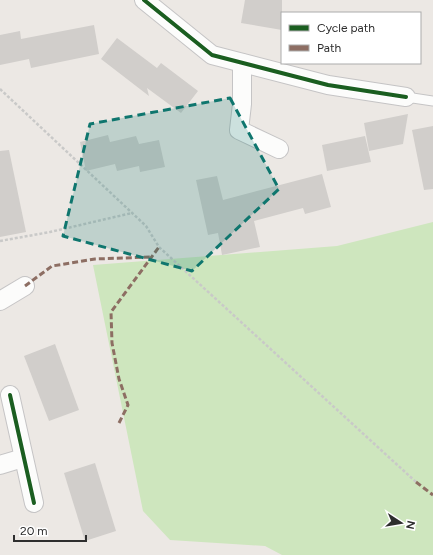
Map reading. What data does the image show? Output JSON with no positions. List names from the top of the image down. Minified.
{"legend":["Cycle path","Path"],"scale_bar":"20 m","north":"right"}
